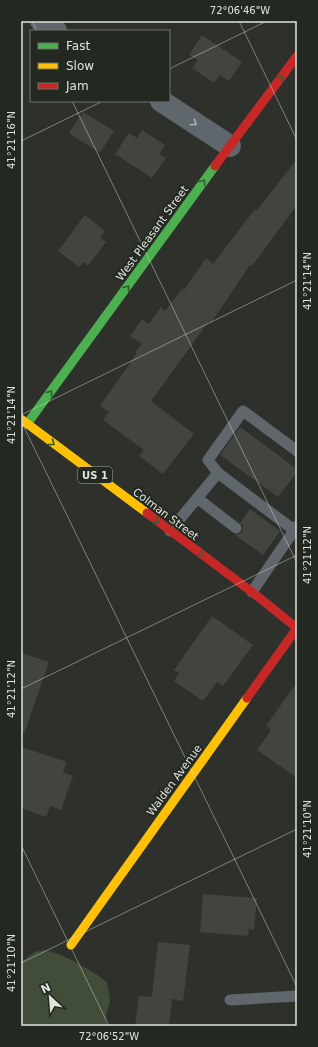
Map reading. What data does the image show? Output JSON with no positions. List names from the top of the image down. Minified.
{"streets":{"street":["West Pleasant Street","US 1","Colman Street","Walden Avenue"]},"crossings":[["West Pleasant Street","Colman Street"],["Colman Street","Walden Avenue"]],"one_way":["West Pleasant Street","Colman Street"],"legend":["Fast","Slow","Jam"],"north":"top left","coordinates":["72°06'46\"W","41°21'16\"N","41°21'14\"N","41°21'12\"N","41°21'10\"N","72°06'52\"W"]}
